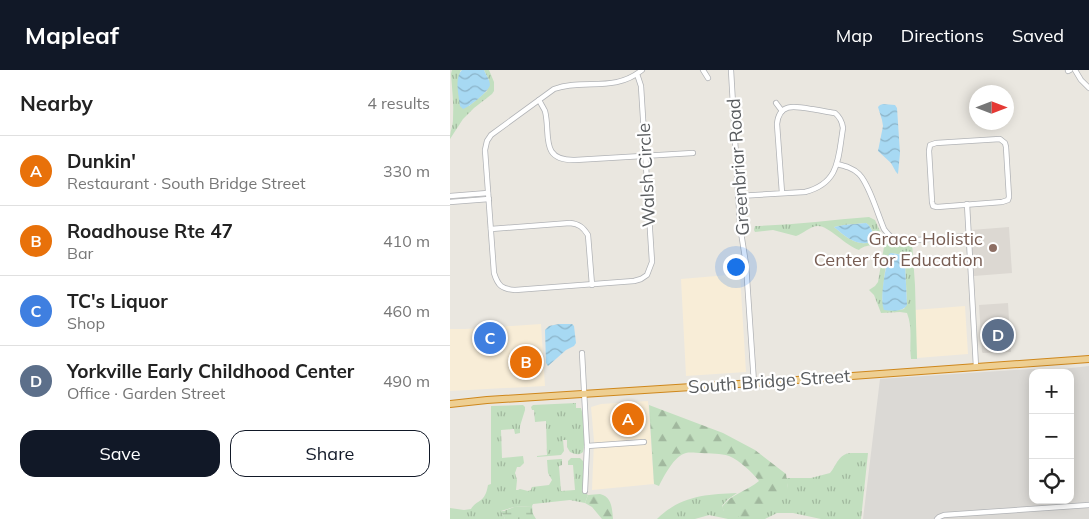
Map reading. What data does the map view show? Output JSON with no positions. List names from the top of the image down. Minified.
{"streets":{"highway":["South Bridge Street"],"street":["Greenbriar Road","Walsh Circle"]},"crossings":[["Greenbriar Road","South Bridge Street"]],"places":["Grace Holistic Center for Education"],"north":"right","page":{"header":"Mapleaf","nav":["Map","Directions","Saved"],"heading":["Nearby","4 results"],"list":[{"mark":"A","name":"Dunkin'","note":"Restaurant · South Bridge Street","value":"330 m"},{"mark":"B","name":"Roadhouse Rte 47","note":"Bar","value":"410 m"},{"mark":"C","name":"TC's Liquor","note":"Shop","value":"460 m"},{"mark":"D","name":"Yorkville Early Childhood Center","note":"Office · Garden Street","value":"490 m"}],"pins":["D","C","B","A"],"map_buttons":["+","−"],"buttons":["Save","Share"]}}
